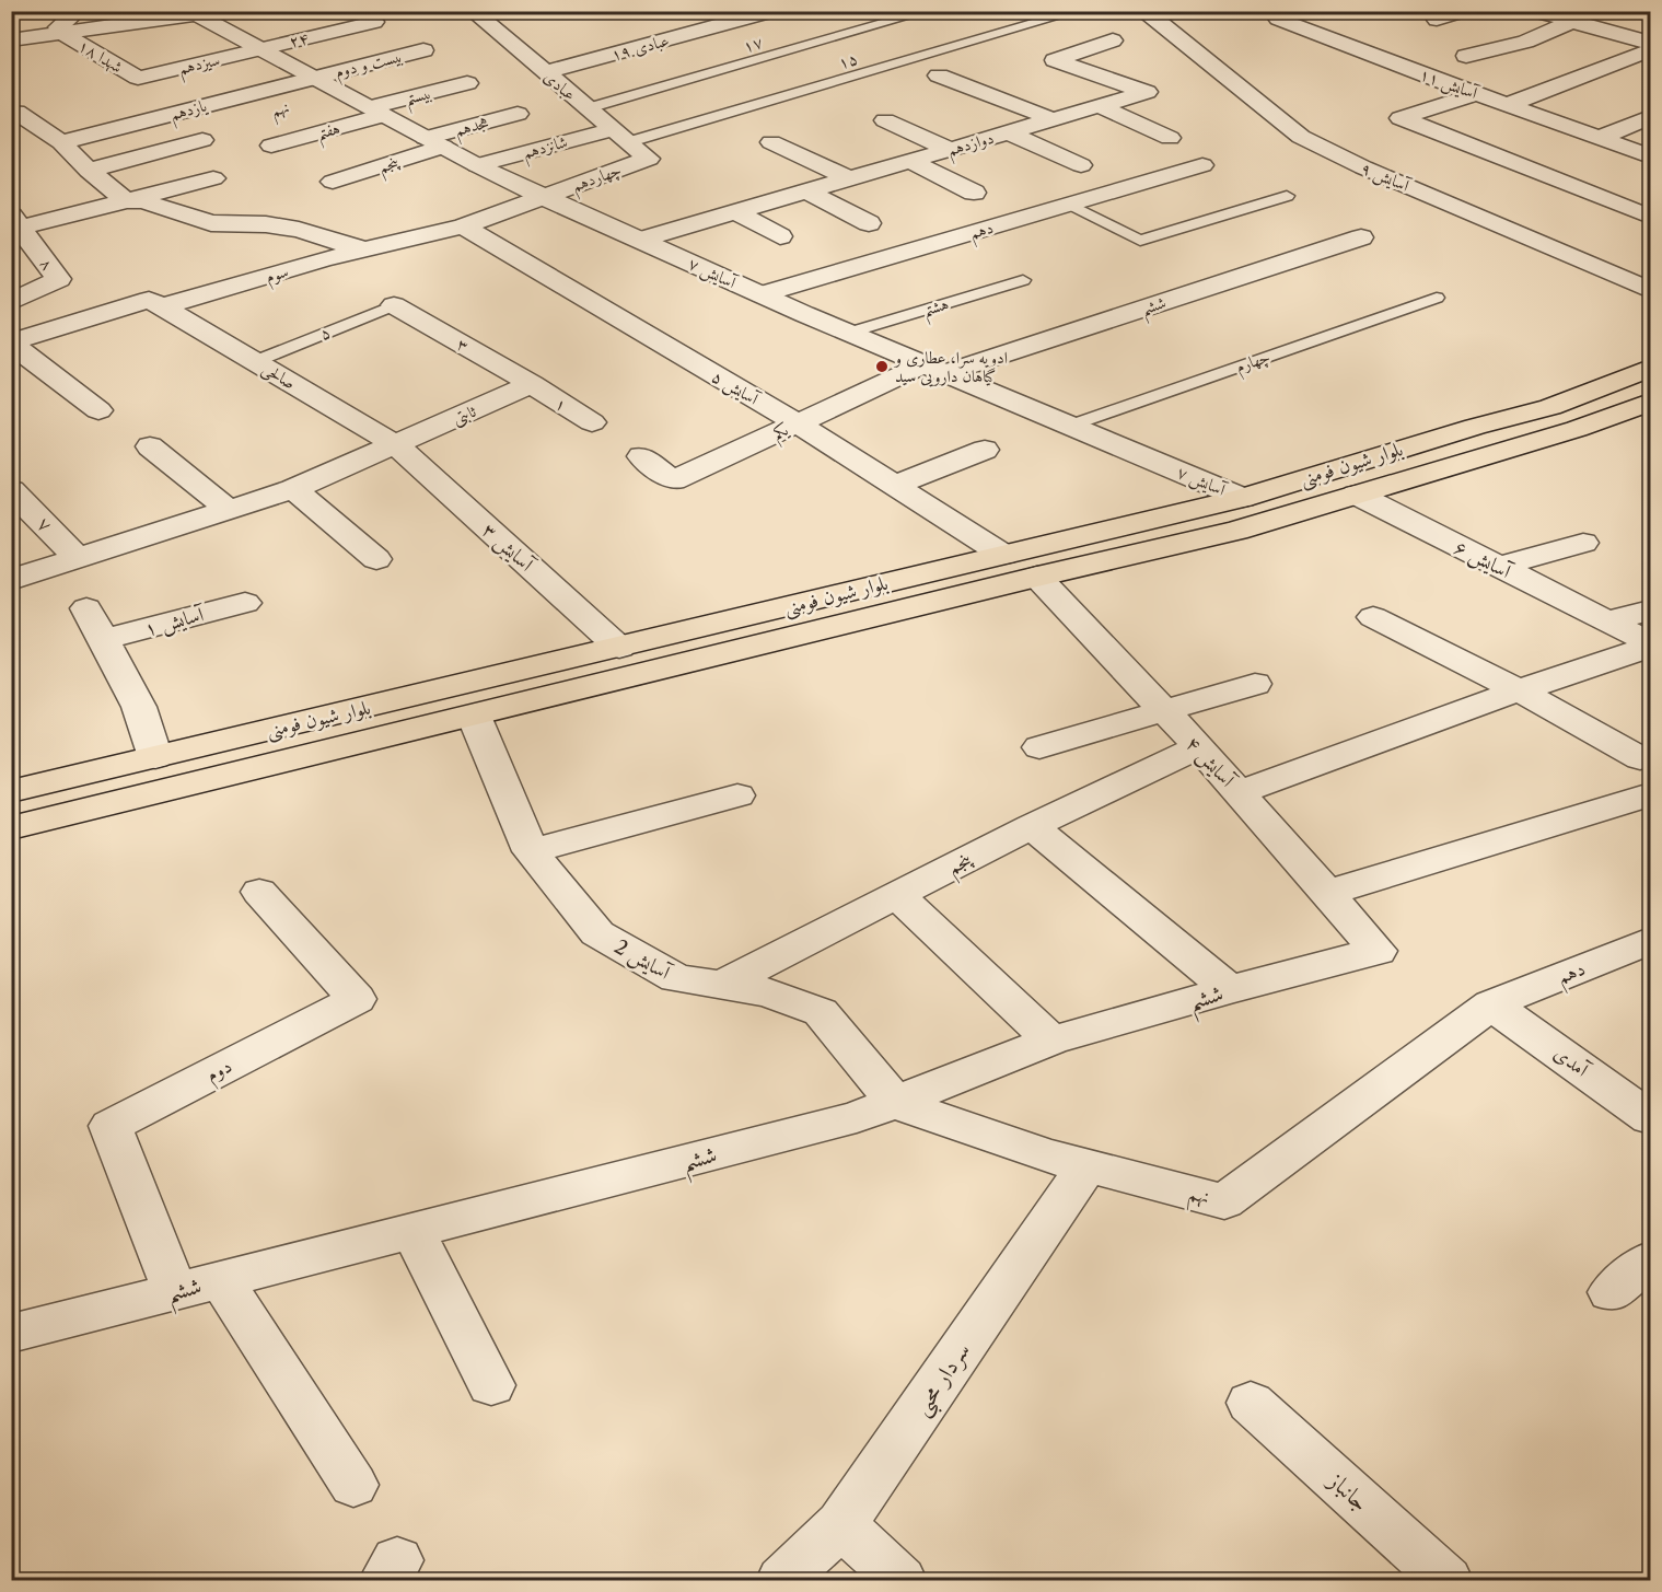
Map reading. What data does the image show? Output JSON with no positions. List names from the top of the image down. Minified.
{"streets":{"main road":["بلوار شیون فومنی"],"street":["۲۴","عبادی ۱۹","شهدا ۱۸","سیزدهم","بیست و دوم","آسایش ۱۱","عبادی","بیستم","نهم","یازدهم","هجدهم","هفتم","دوازدهم","شانزدهم","پنجم","آسایش ۹","چهاردهم","دهم","۸","آسایش ۷","سوم","ششم","۳","صالحی","آسایش ۵","۱","ثابتی","یکم","۷","آسایش ۳","آسایش ۶","آسایش ۱","آسایش ۴","آسایش 2","آمدی","دوم","سردار محبی","جانباز"],"lane":["۱۷","۱۵","هشتم","۵","چهارم"]},"crossings":[["۲۴","سیزدهم"],["۲۴","آسایش ۷"],["۱۷","عبادی"],["عبادی ۱۹","عبادی"],["شهدا ۱۸","سیزدهم"],["۱۵","عبادی"],["۱۵","شانزدهم"],["سیزدهم","آسایش ۷"],["بیست و دوم","یازدهم"],["بیست و دوم","آسایش ۷"],["عبادی","شانزدهم"],["عبادی","چهاردهم"],["بیستم","هفتم"],["بیستم","آسایش ۷"],["نهم","دهم"],["نهم","آسایش ۷"],["نهم","ششم"],["نهم","آسایش 2"],["نهم","آمدی"],["نهم","سردار محبی"],["یازدهم","آسایش ۷"],["هجدهم","پنجم"],["هجدهم","آسایش ۷"],["هفتم","آسایش ۷"],["دوازدهم","آسایش ۷"],["شانزدهم","آسایش ۷"],["پنجم","آسایش ۷"],["پنجم","آسایش ۴"],["پنجم","آسایش 2"],["چهاردهم","آسایش ۷"],["چهاردهم","سوم"],["دهم","آسایش ۷"],["دهم","آمدی"],["آسایش ۷","سوم"],["آسایش ۷","ششم"],["آسایش ۷","هشتم"],["آسایش ۷","چهارم"],["آسایش ۷","یکم"],["آسایش ۷","بلوار شیون فومنی"],["سوم","صالحی"],["سوم","آسایش ۵"],["ششم","یکم"],["ششم","آسایش ۴"],["ششم","آسایش 2"],["ششم","دوم"],["۵","۳"],["۵","صالحی"],["۳","۱"],["۳","ثابتی"],["صالحی","ثابتی"],["صالحی","آسایش ۳"],["آسایش ۵","یکم"],["آسایش ۵","بلوار شیون فومنی"],["۱","ثابتی"],["ثابتی","آسایش ۳"],["بلوار شیون فومنی","آسایش ۳"],["بلوار شیون فومنی","آسایش ۶"],["بلوار شیون فومنی","آسایش ۴"],["بلوار شیون فومنی","آسایش 2"]],"places":["ادویه سرا، عطاری و گیاهان دارویی سید"]}
